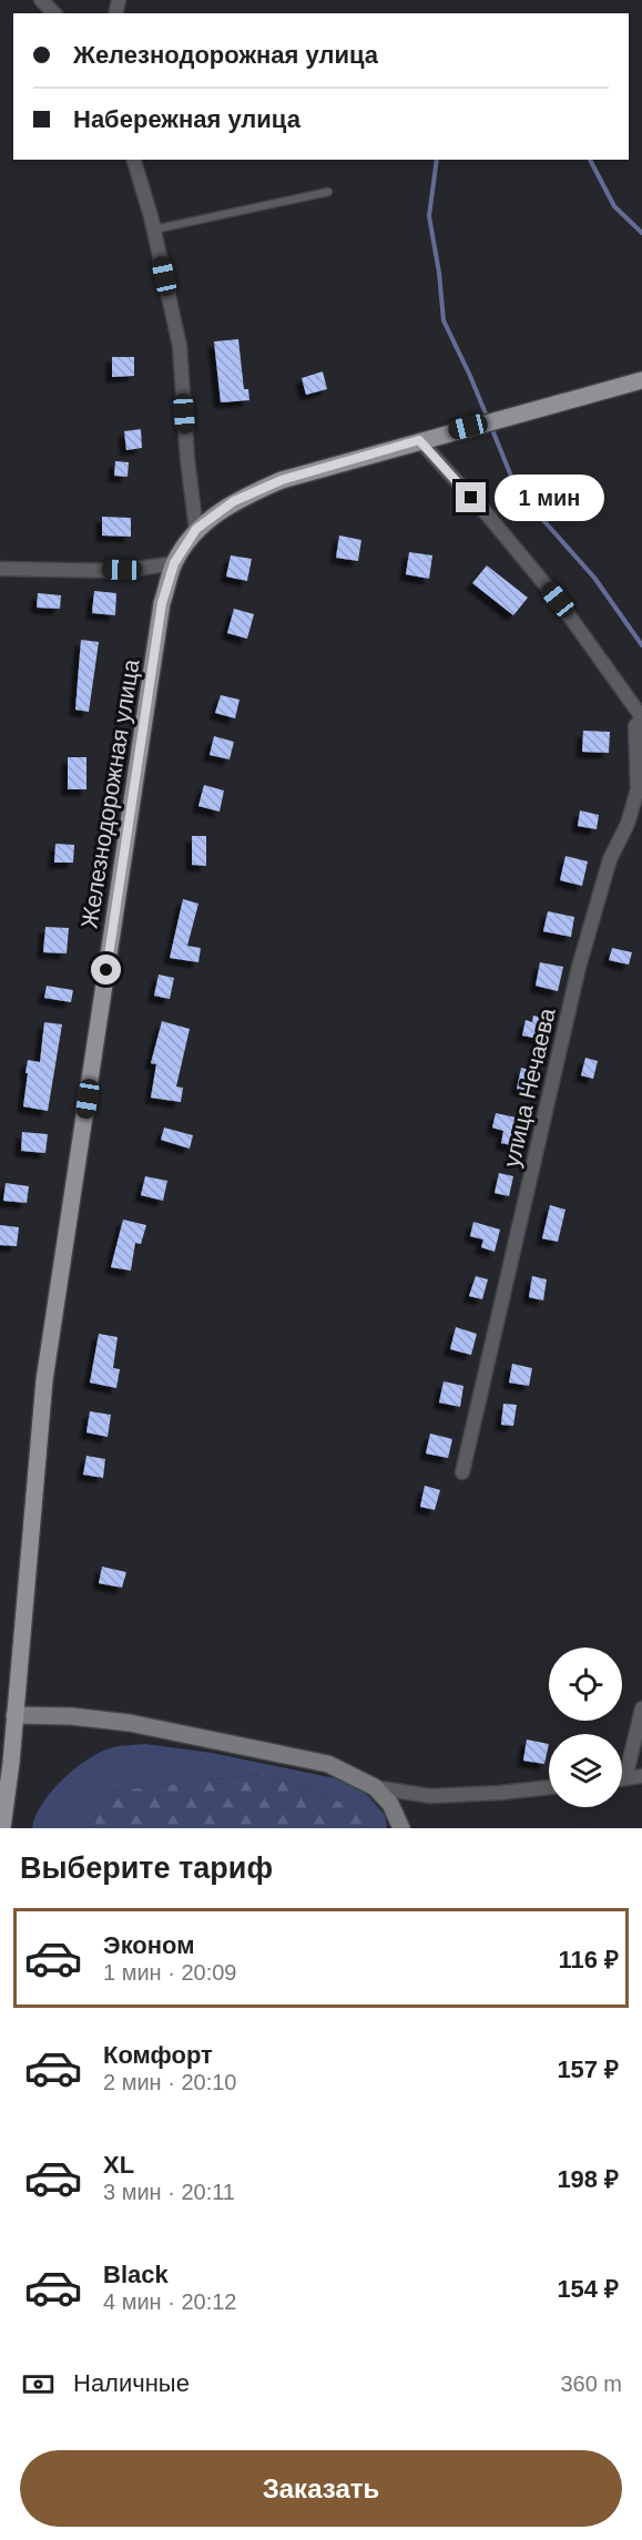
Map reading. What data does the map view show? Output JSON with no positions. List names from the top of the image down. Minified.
{"streets":{"main road":["Железнодорожная улица"],"street":["улица Нечаева"]},"page":{"banner":["Железнодорожная улица","Набережная улица"],"bubble":"1 мин","heading":"Выберите тариф","list":[{"name":"Эконом","note":"1 мин · 20:09","value":"116 ₽"},{"name":"Комфорт","note":"2 мин · 20:10","value":"157 ₽"},{"name":"XL","note":"3 мин · 20:11","value":"198 ₽"},{"name":"Black","note":"4 мин · 20:12","value":"154 ₽"}],"pay":["Наличные","360 m"],"buttons":"Заказать"}}
